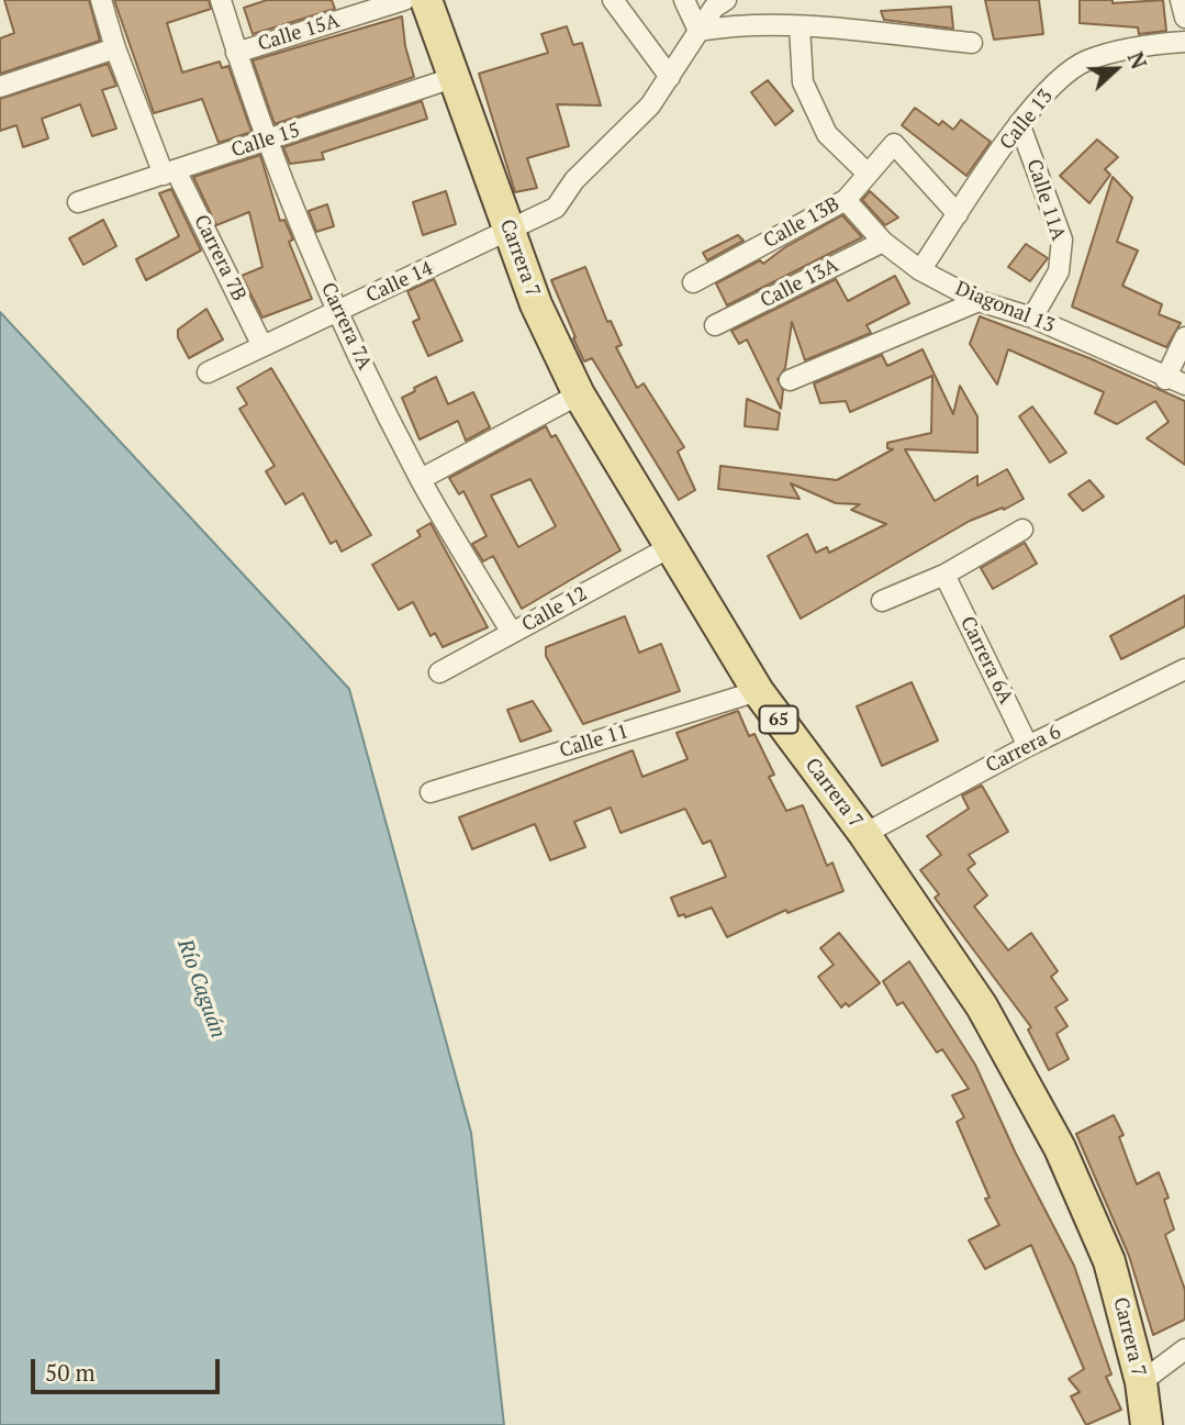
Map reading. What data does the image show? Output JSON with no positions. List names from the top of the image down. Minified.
{"streets":{"main road":["Carrera 7","65"],"street":["Calle 15A","Calle 13","Calle 15","Calle 11A","Calle 13B","Carrera 7B","Calle 14","Calle 13A","Diagonal 13","Carrera 7A","Calle 12","Carrera 6A","Calle 11","Carrera 6"]},"crossings":[["Calle 15A","Carrera 7A"],["Calle 13","Calle 11A"],["Calle 13","Calle 13B"],["Calle 13","Diagonal 13"],["Calle 15","Carrera 7B"],["Calle 15","Carrera 7"],["Calle 15","Carrera 7A"],["Calle 11A","Diagonal 13"],["Calle 13B","Diagonal 13"],["Carrera 7B","Calle 14"],["Carrera 7","Calle 14"],["Carrera 7","Calle 12"],["Carrera 7","Calle 11"],["Carrera 7","Carrera 6"],["Calle 14","Carrera 7A"],["Calle 13A","Diagonal 13"],["Carrera 7A","Calle 12"],["Carrera 6A","Carrera 6"]],"water":["Río Caguán"],"scale_bar":"50 m","north":"right"}
